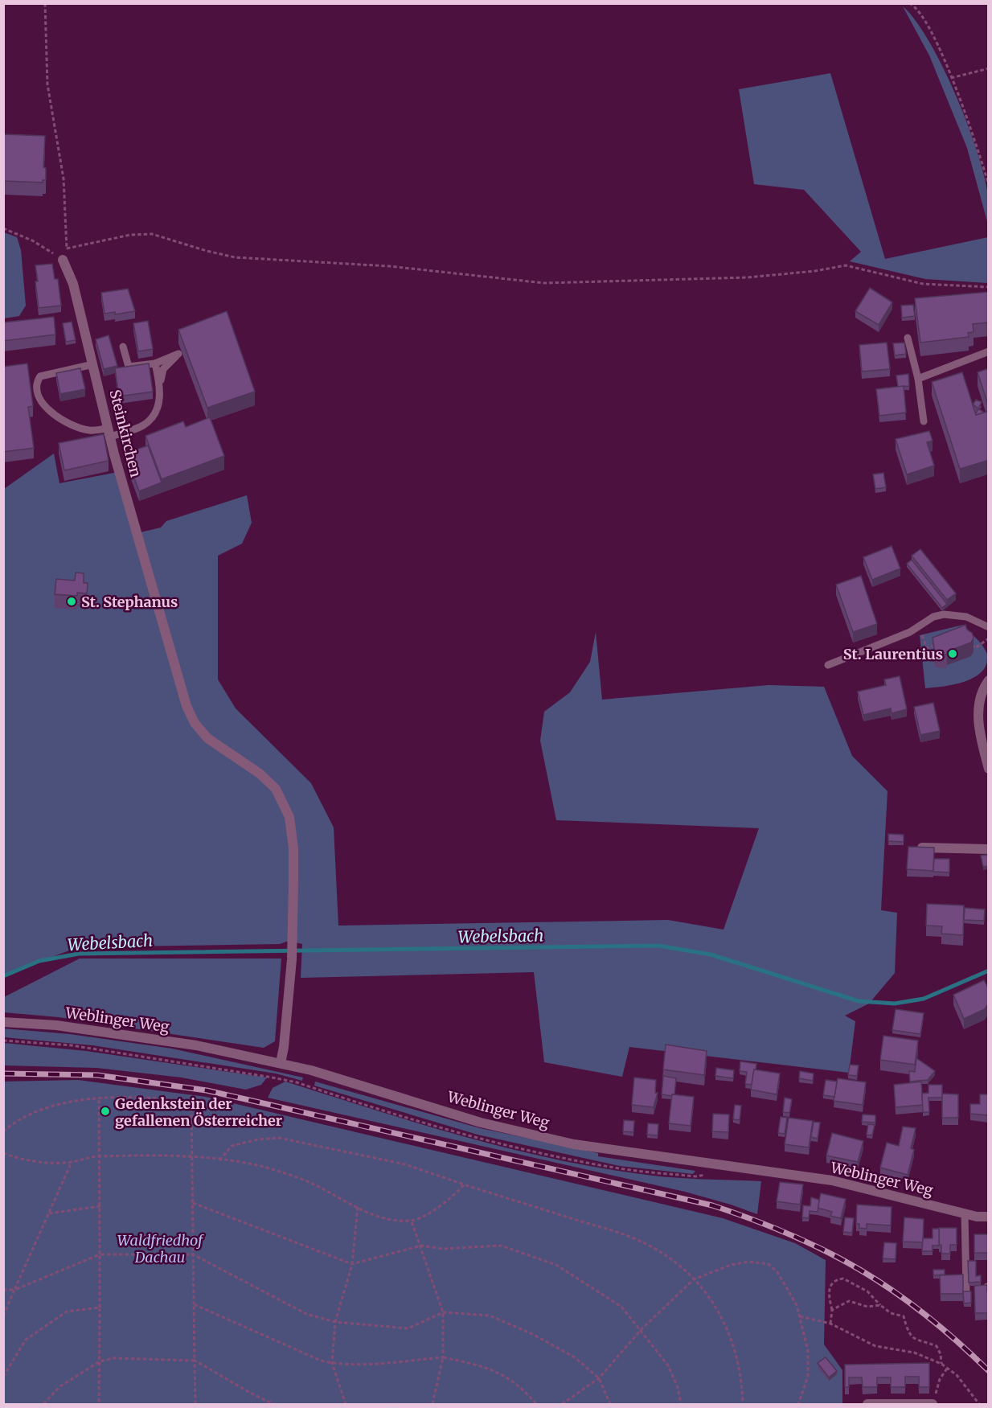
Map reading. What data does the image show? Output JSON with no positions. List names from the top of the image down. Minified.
{"streets":{"street":["Steinkirchen","Weblinger Weg"]},"crossings":[["Steinkirchen","Weblinger Weg"]],"water":["Webelsbach"],"parks":["Waldfriedhof Dachau"],"places":["St. Stephanus","St. Laurentius","Gedenkstein der gefallenen Österreicher"]}
